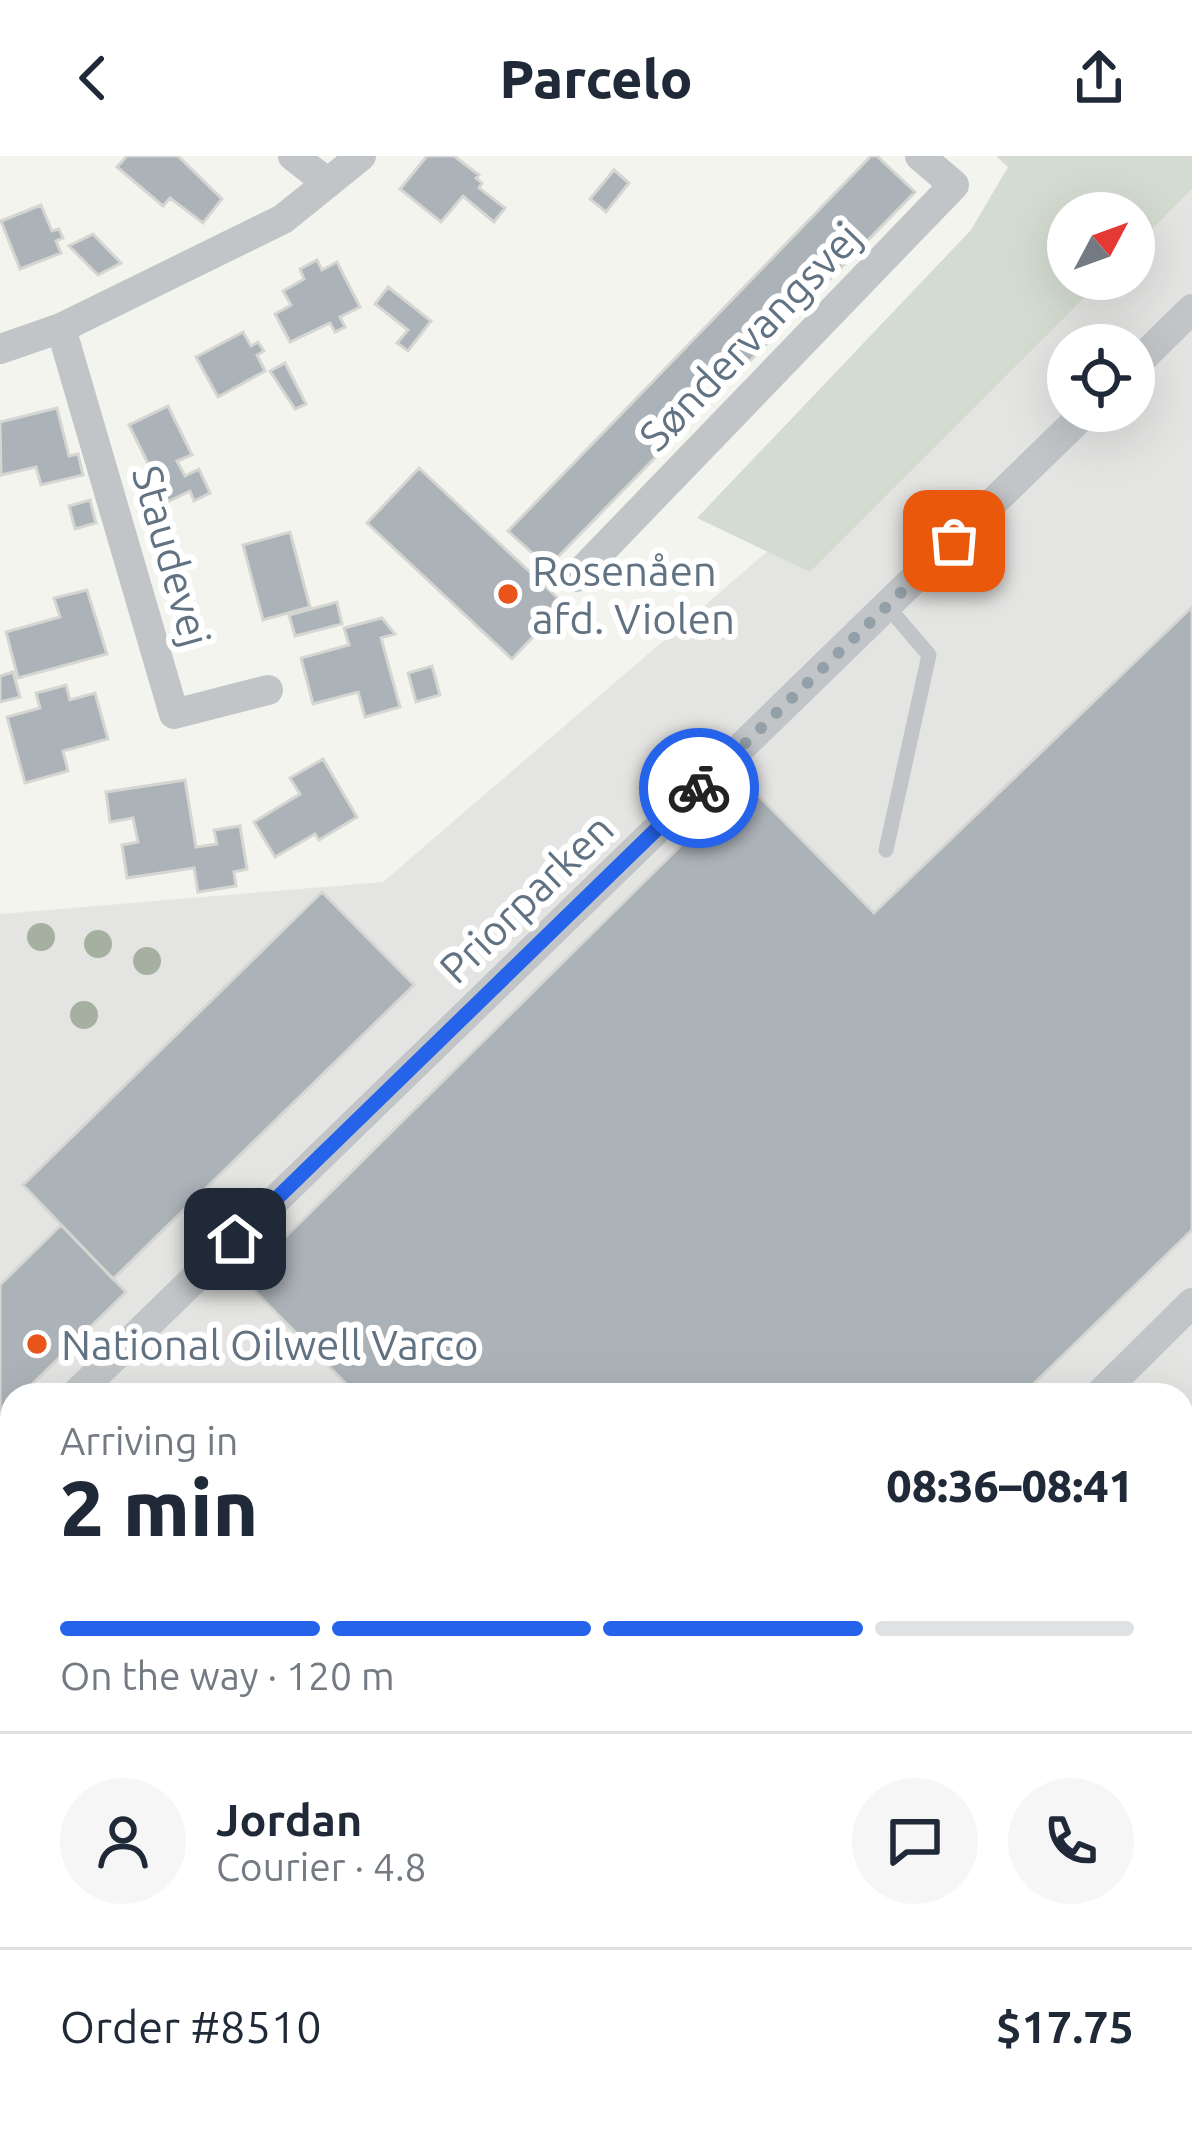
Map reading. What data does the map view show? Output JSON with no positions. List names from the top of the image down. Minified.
{"streets":{"street":["Søndervangsvej","Staudevej","Priorparken"]},"places":["Rosenåen afd. Violen","National Oilwell Varco"],"north":"top right","page":{"header":"Parcelo","heading":["2 min","Arriving in","08:36–08:41"],"panel":["Jordan","Courier · 4.8","Order #8510","$17.75"],"bar":"On the way · 120 m"}}
